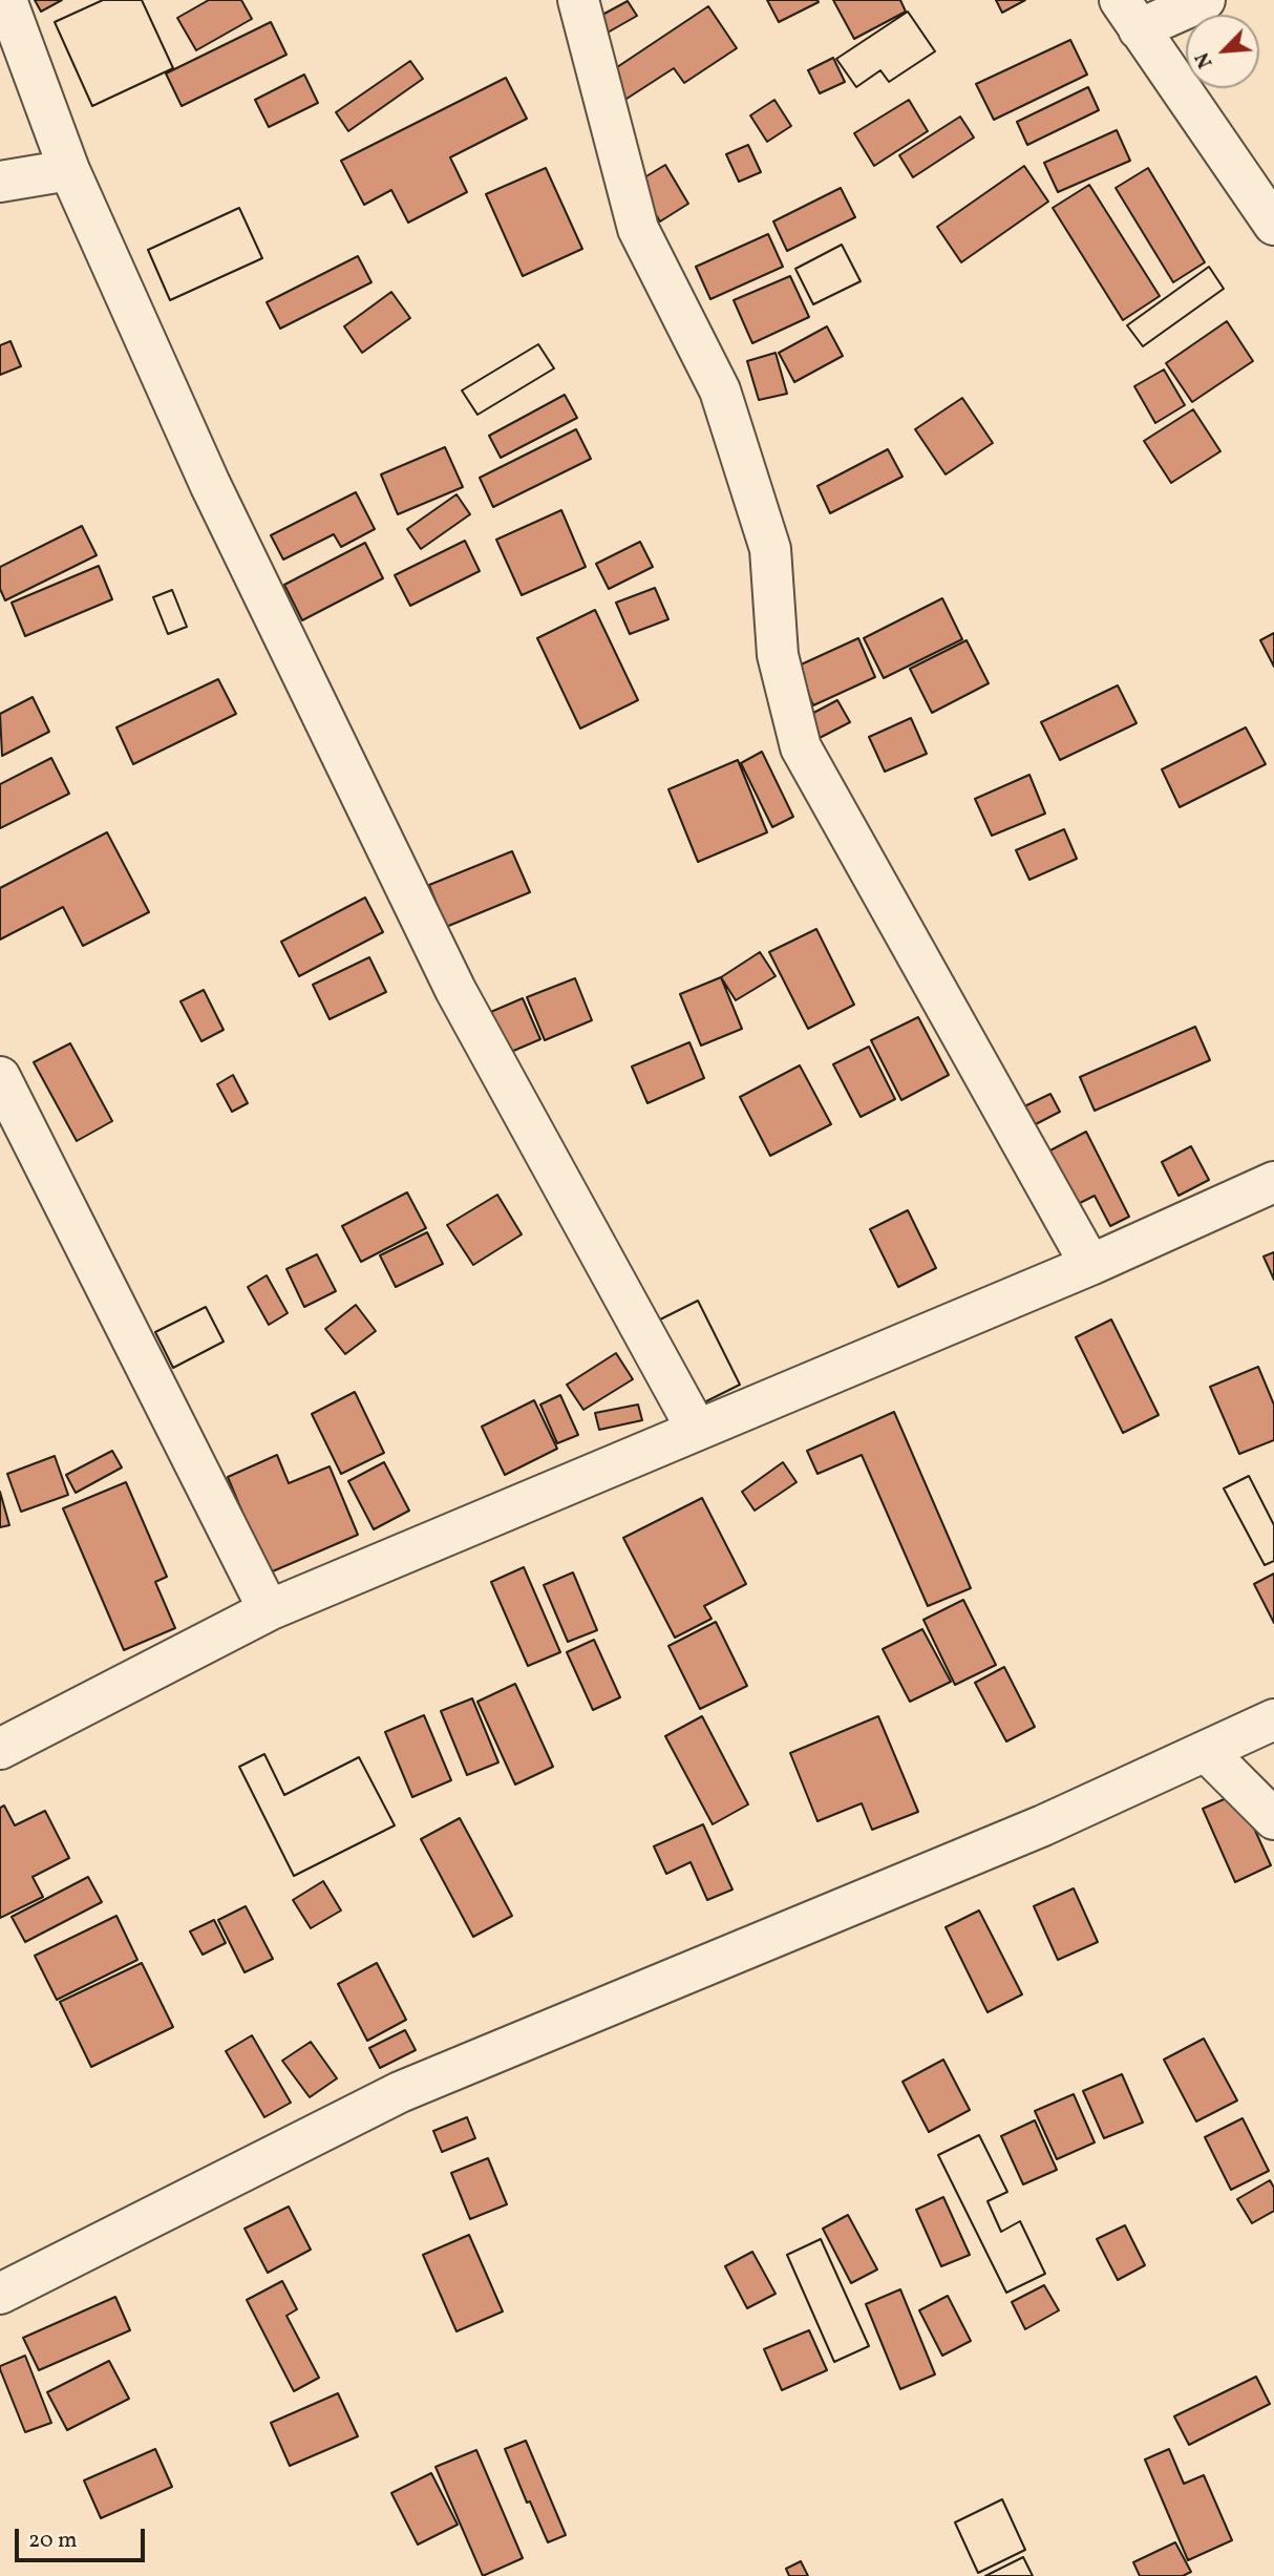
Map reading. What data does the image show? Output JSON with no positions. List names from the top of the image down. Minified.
{"scale_bar":"20 m","north":"bottom left"}
